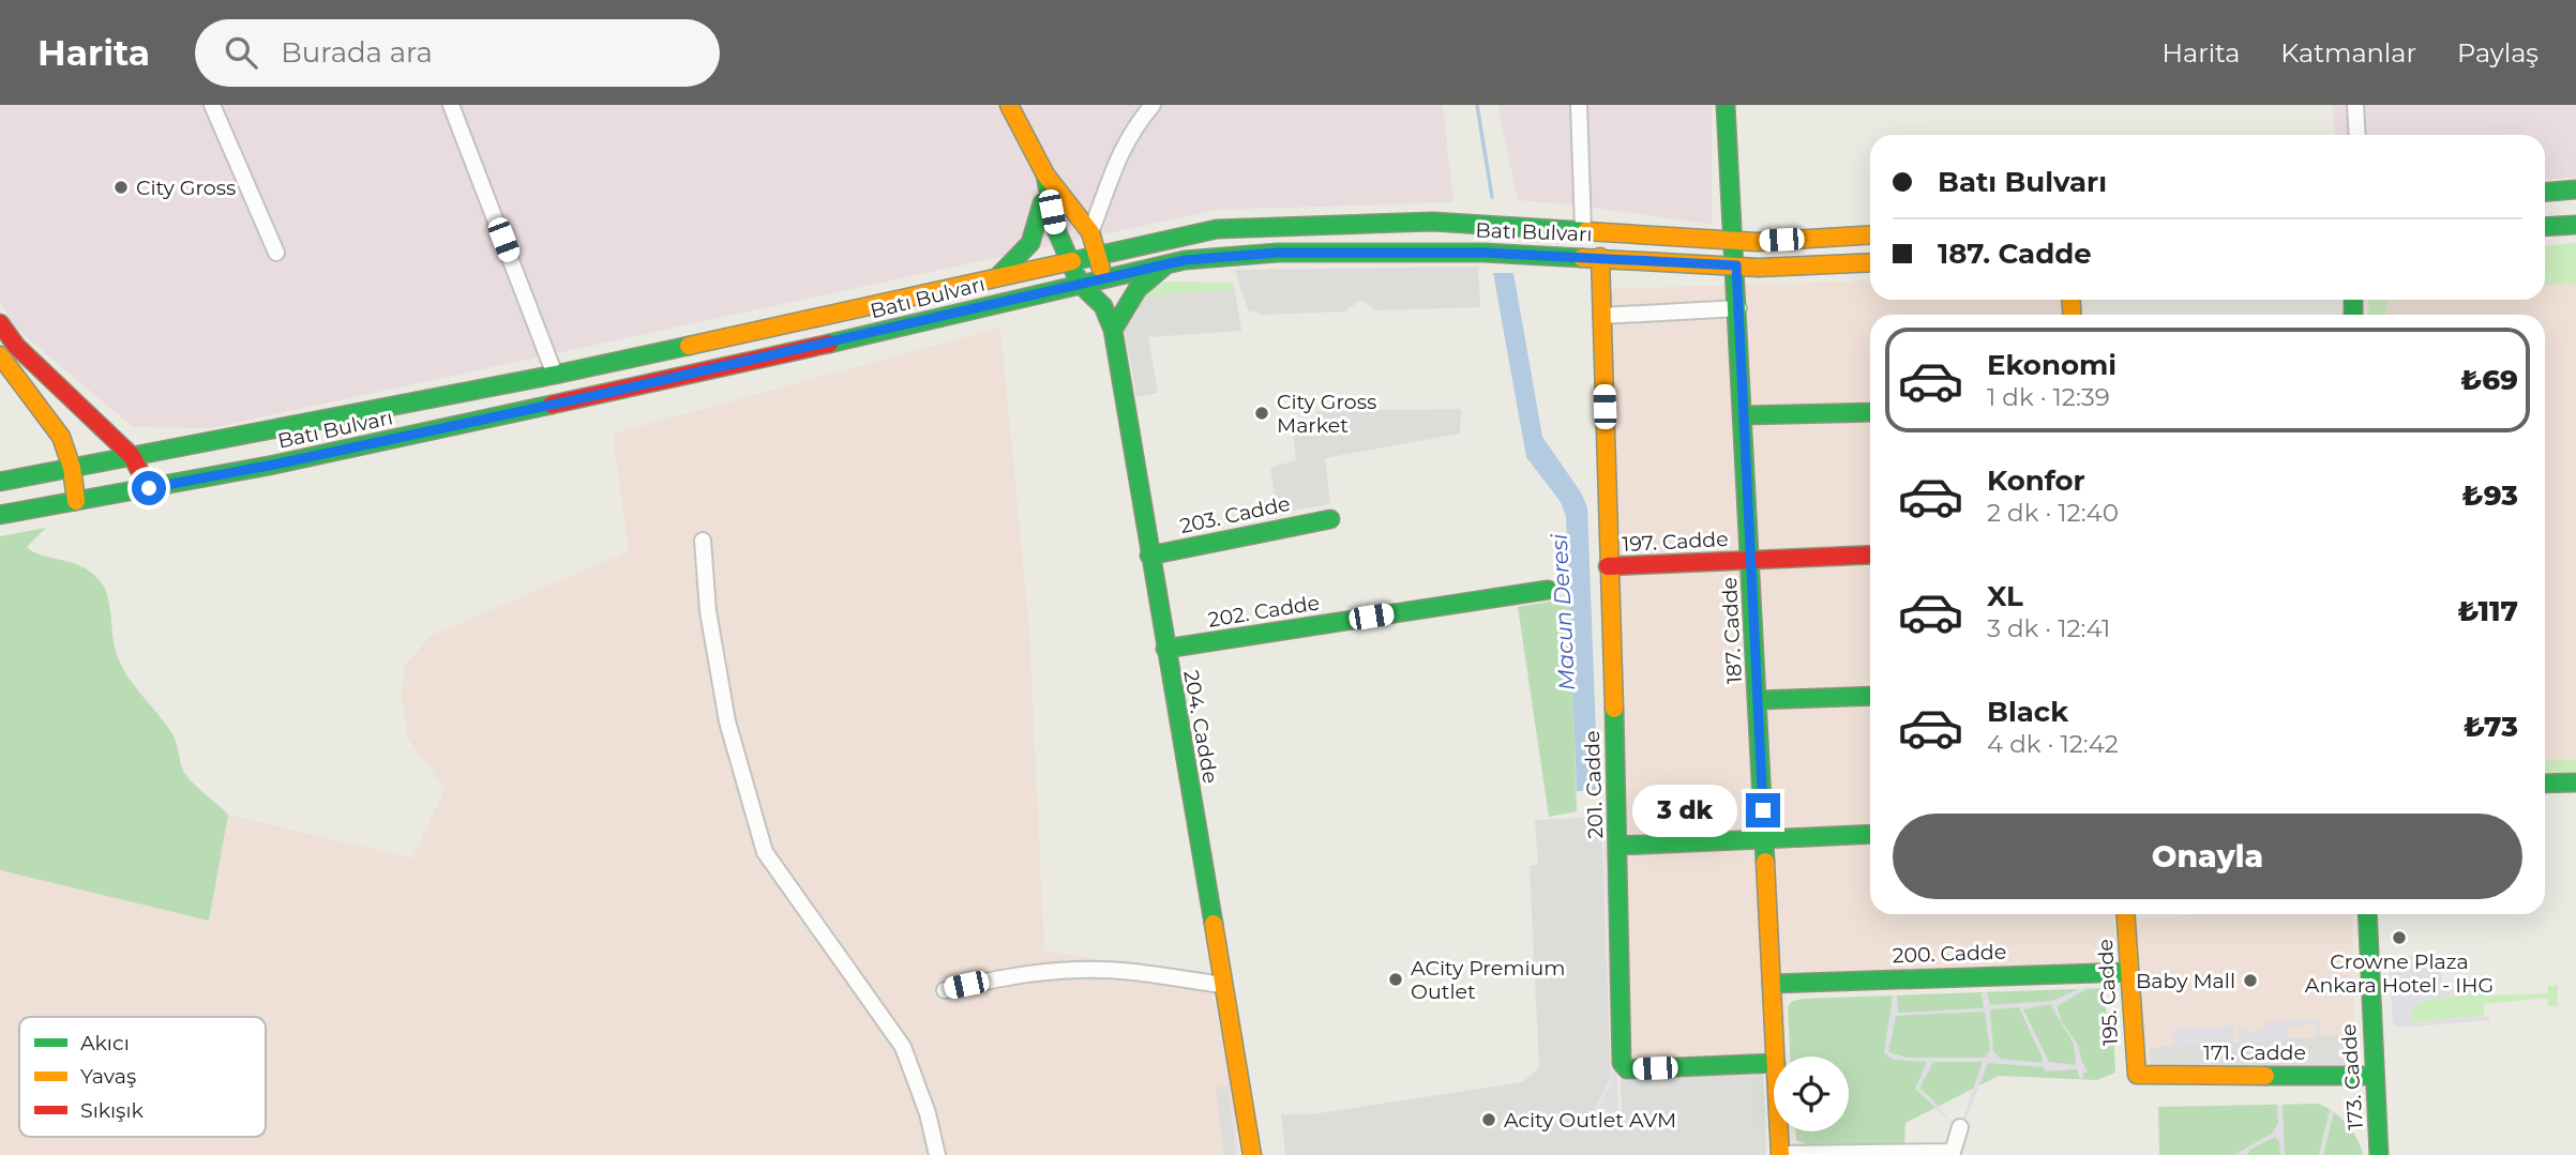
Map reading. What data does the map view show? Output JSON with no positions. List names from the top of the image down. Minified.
{"streets":{"main road":["Batı Bulvarı","203. Cadde","197. Cadde","202. Cadde","187. Cadde","204. Cadde","201. Cadde","200. Cadde","195. Cadde","171. Cadde","173. Cadde"]},"crossings":[["Batı Bulvarı","187. Cadde"],["Batı Bulvarı","204. Cadde"],["Batı Bulvarı","201. Cadde"],["203. Cadde","204. Cadde"],["197. Cadde","187. Cadde"],["197. Cadde","201. Cadde"],["202. Cadde","204. Cadde"],["187. Cadde","200. Cadde"],["200. Cadde","195. Cadde"],["195. Cadde","171. Cadde"],["171. Cadde","173. Cadde"]],"water":["Macun Deresi"],"places":["City Gross","City Gross Market","Crowne Plaza Ankara Hotel - IHG","ACity Premium Outlet","Baby Mall","Acity Outlet AVM"],"legend":["Akıcı","Yavaş","Sıkışık"],"page":{"header":"Harita","search":"Burada ara","nav":["Harita","Katmanlar","Paylaş"],"banner":["Batı Bulvarı","187. Cadde"],"list":[{"name":"Ekonomi","note":"1 dk · 12:39","value":"₺69"},{"name":"Konfor","note":"2 dk · 12:40","value":"₺93"},{"name":"XL","note":"3 dk · 12:41","value":"₺117"},{"name":"Black","note":"4 dk · 12:42","value":"₺73"}],"bubble":"3 dk","buttons":"Onayla"}}
